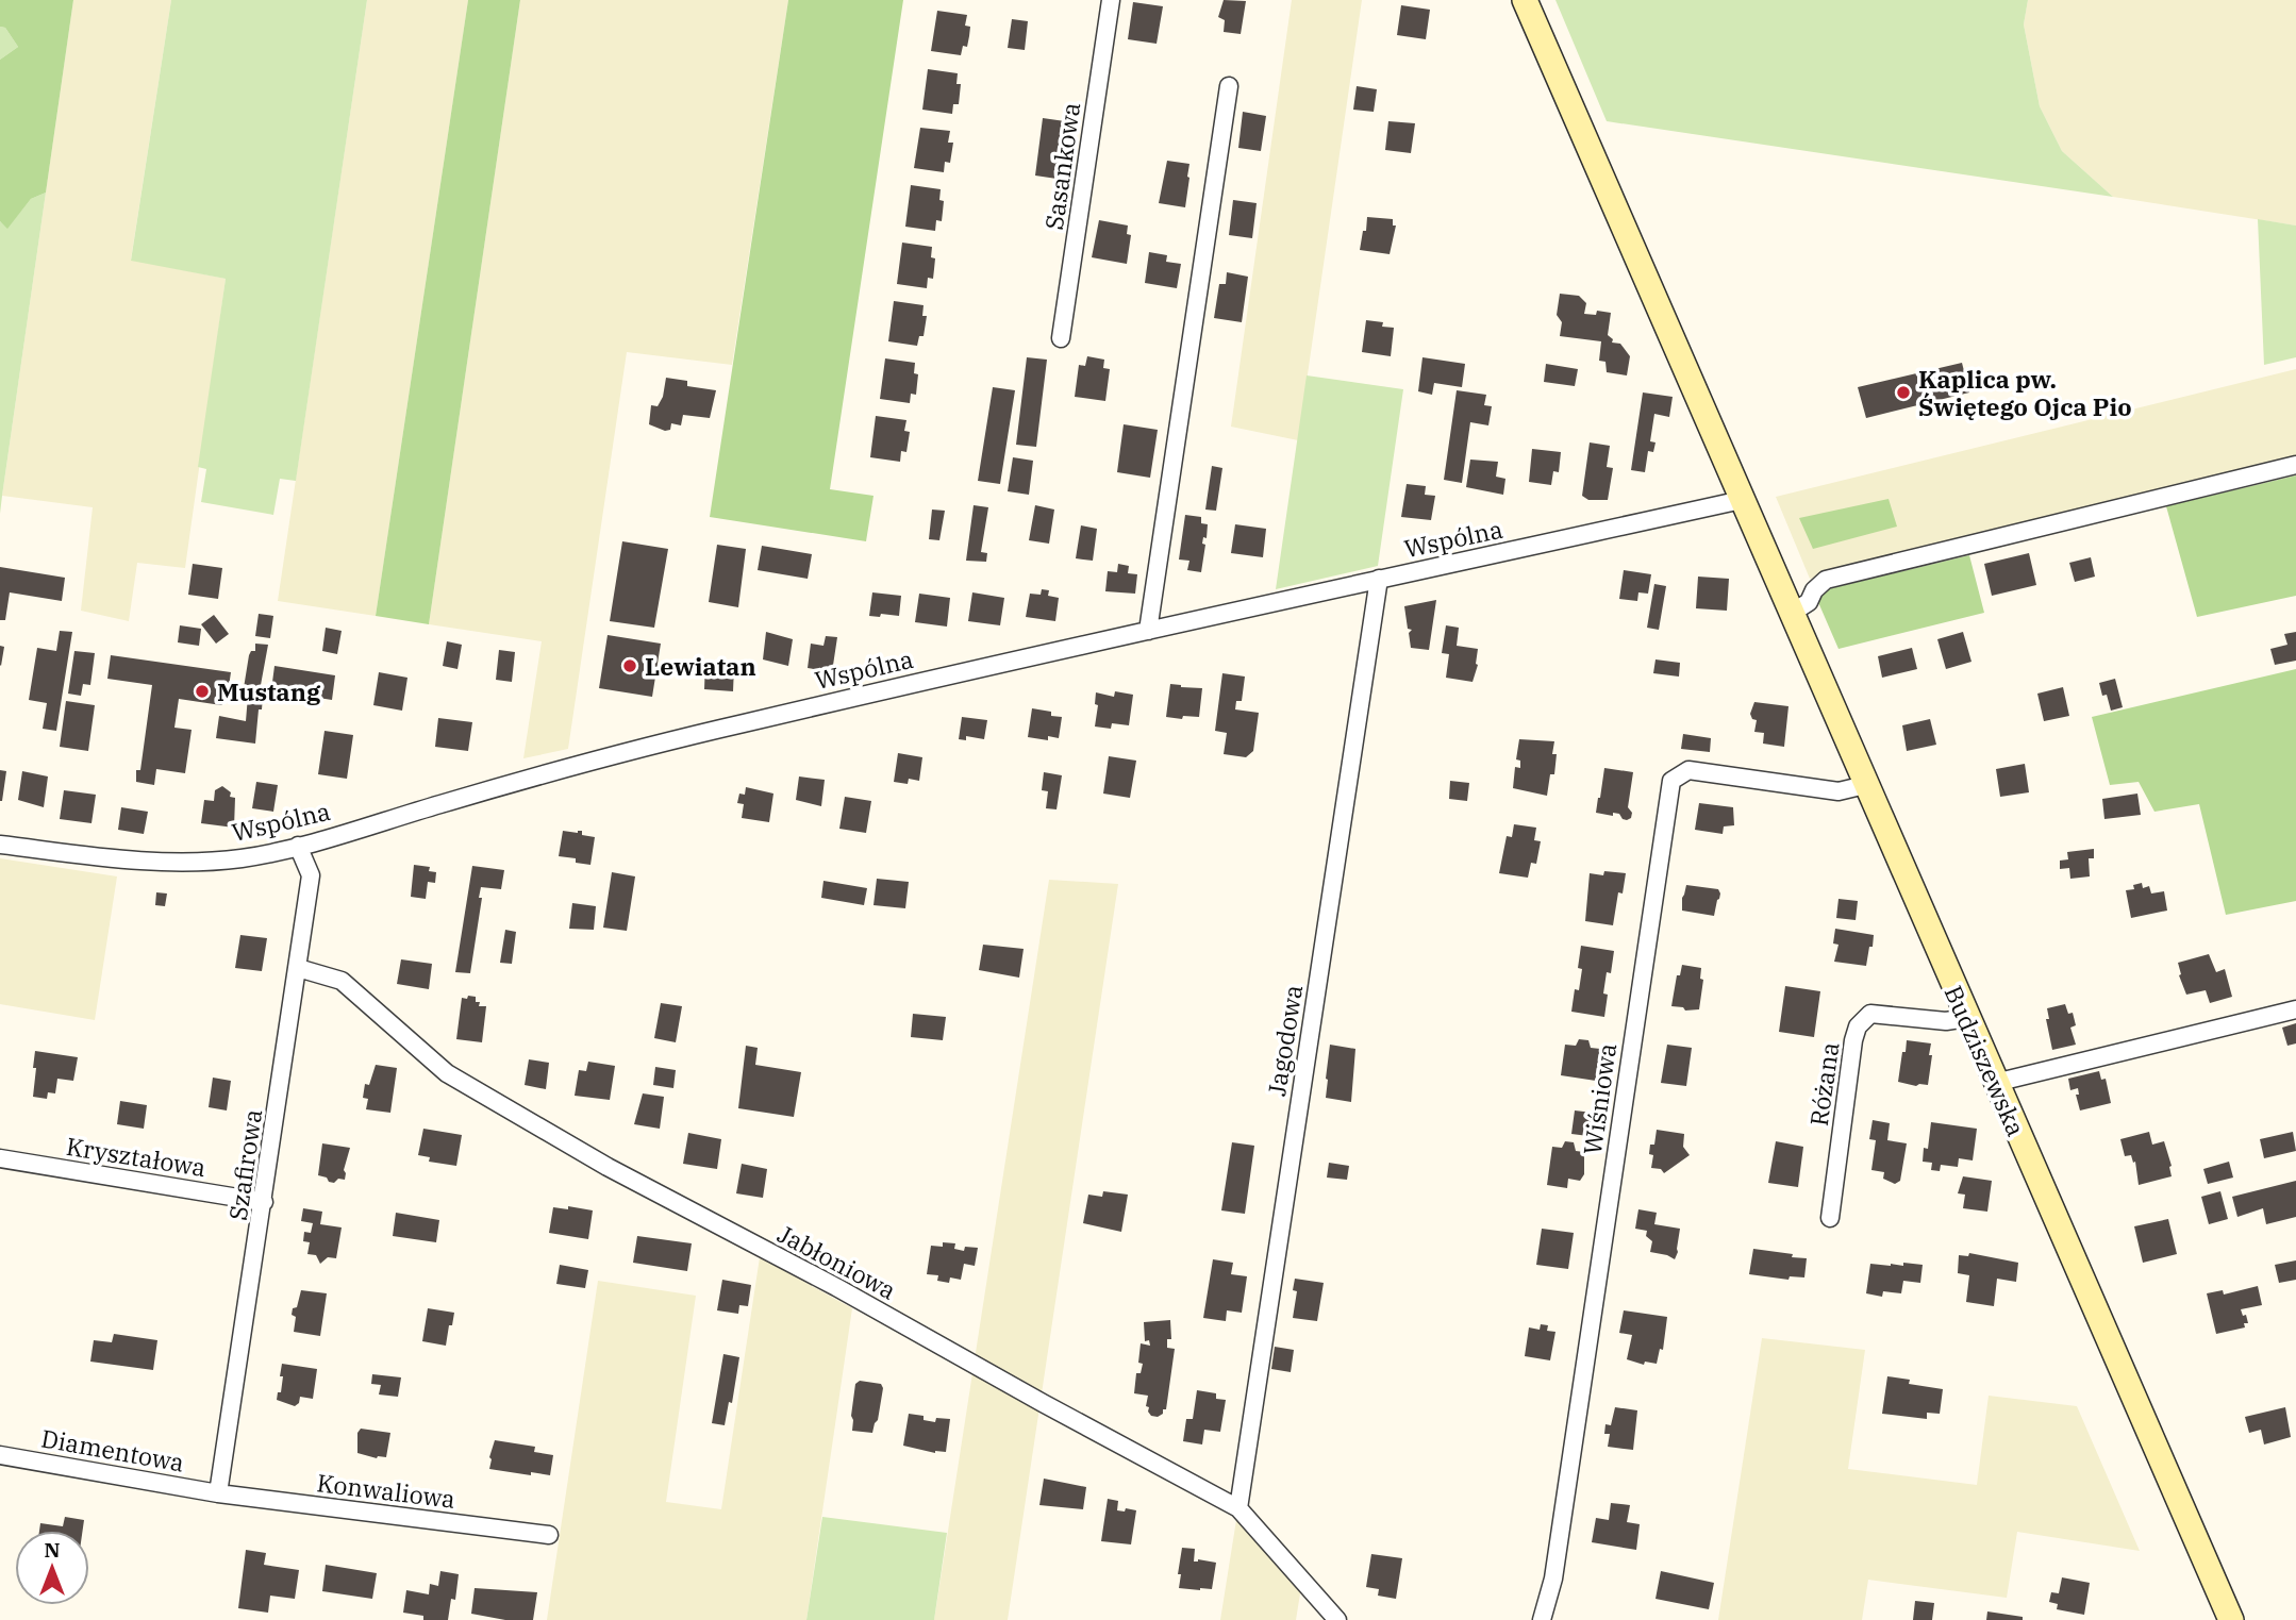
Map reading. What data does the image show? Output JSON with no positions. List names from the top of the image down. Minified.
{"streets":{"street":["Sasankowa","Wspólna","Jagodowa","Budziszewska","Różana","Wiśniowa","Kryształowa","Szafirowa","Jabłoniowa","Diamentowa","Konwaliowa"]},"crossings":[["Wspólna","Jagodowa"],["Wspólna","Budziszewska"],["Wspólna","Szafirowa"],["Jagodowa","Jabłoniowa"],["Budziszewska","Różana"],["Budziszewska","Wiśniowa"],["Kryształowa","Szafirowa"],["Szafirowa","Jabłoniowa"],["Szafirowa","Diamentowa"],["Szafirowa","Konwaliowa"],["Diamentowa","Konwaliowa"]],"places":["Kaplica pw. Świętego Ojca Pio","Lewiatan","Mustang"],"north":"top"}
